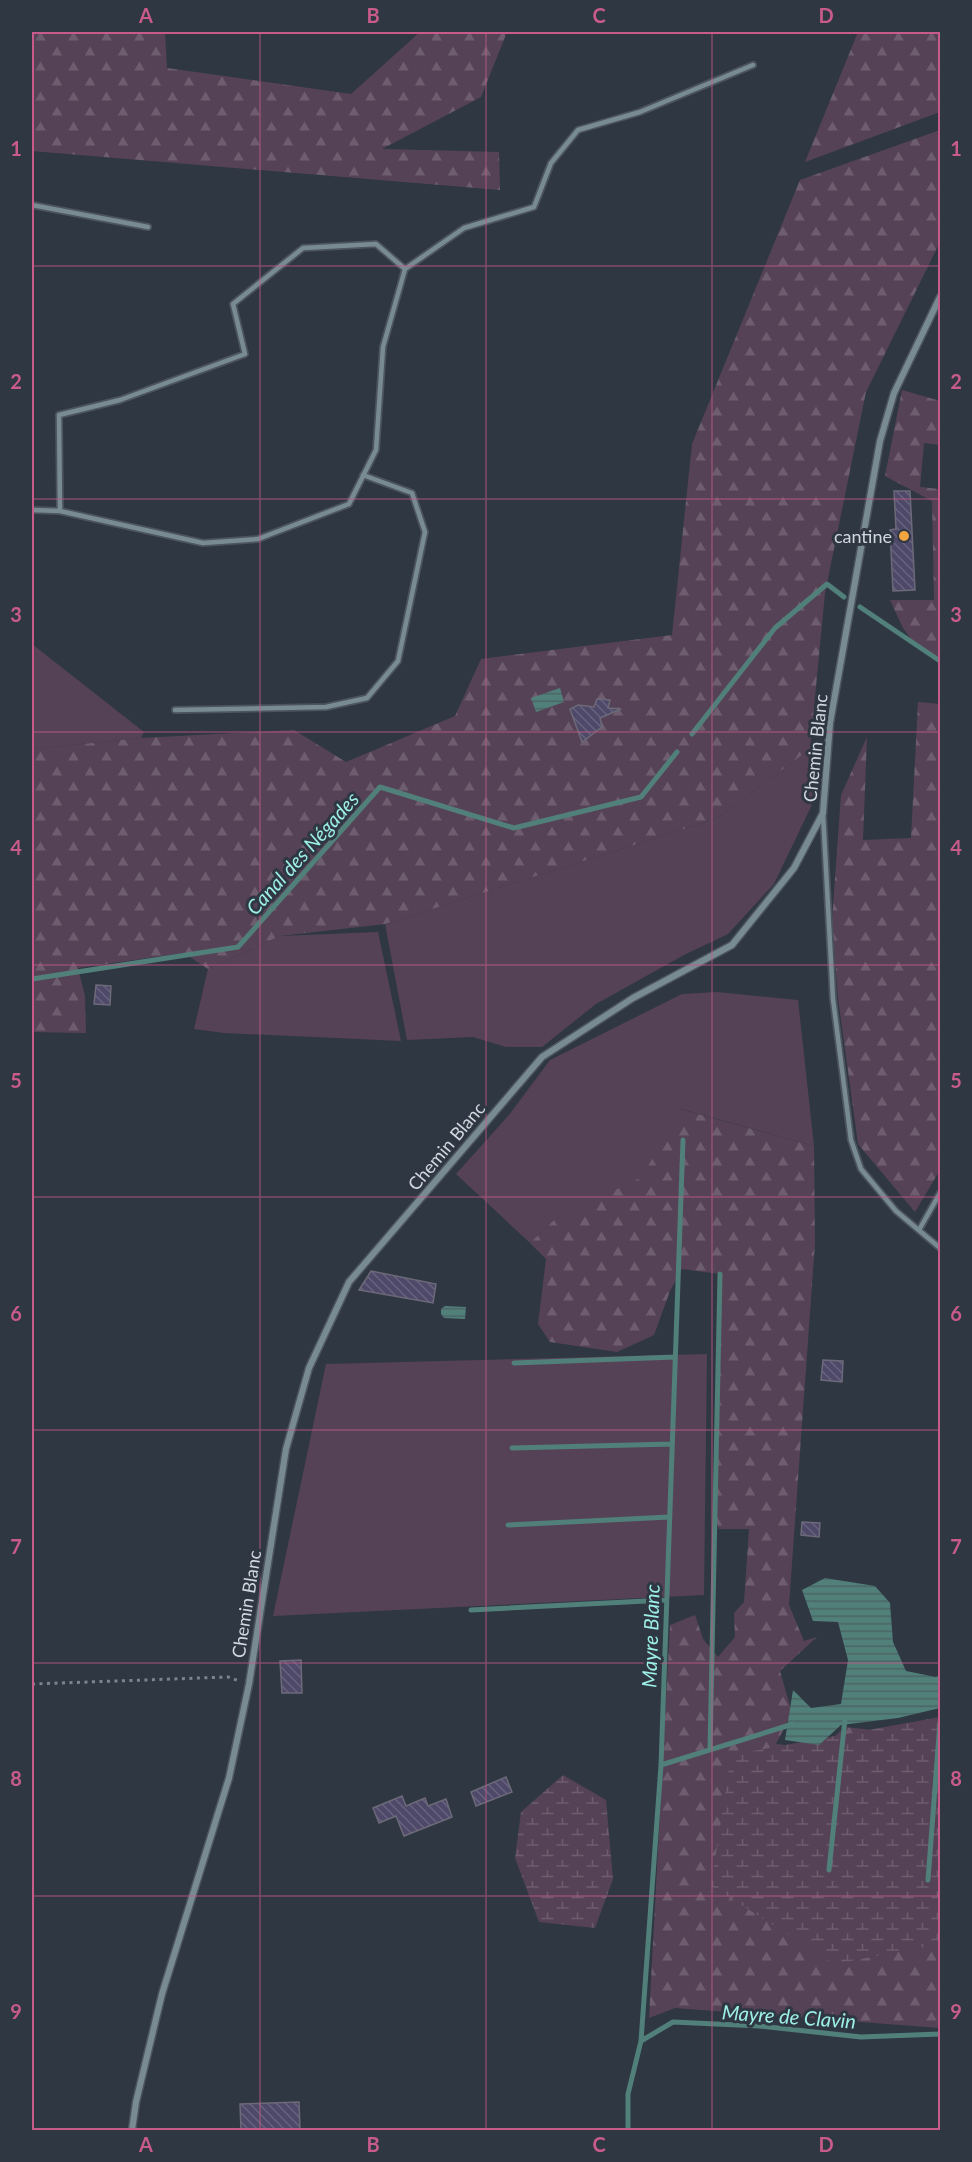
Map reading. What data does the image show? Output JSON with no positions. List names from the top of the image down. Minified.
{"streets":{"street":["Chemin Blanc"]},"water":["Canal des Négades","Mayre Blanc","Mayre de Clavin"],"places":["cantine"],"grid":{"columns":["A","B","C","D"],"rows":["1","2","3","4","5","6","7","8","9"]}}
